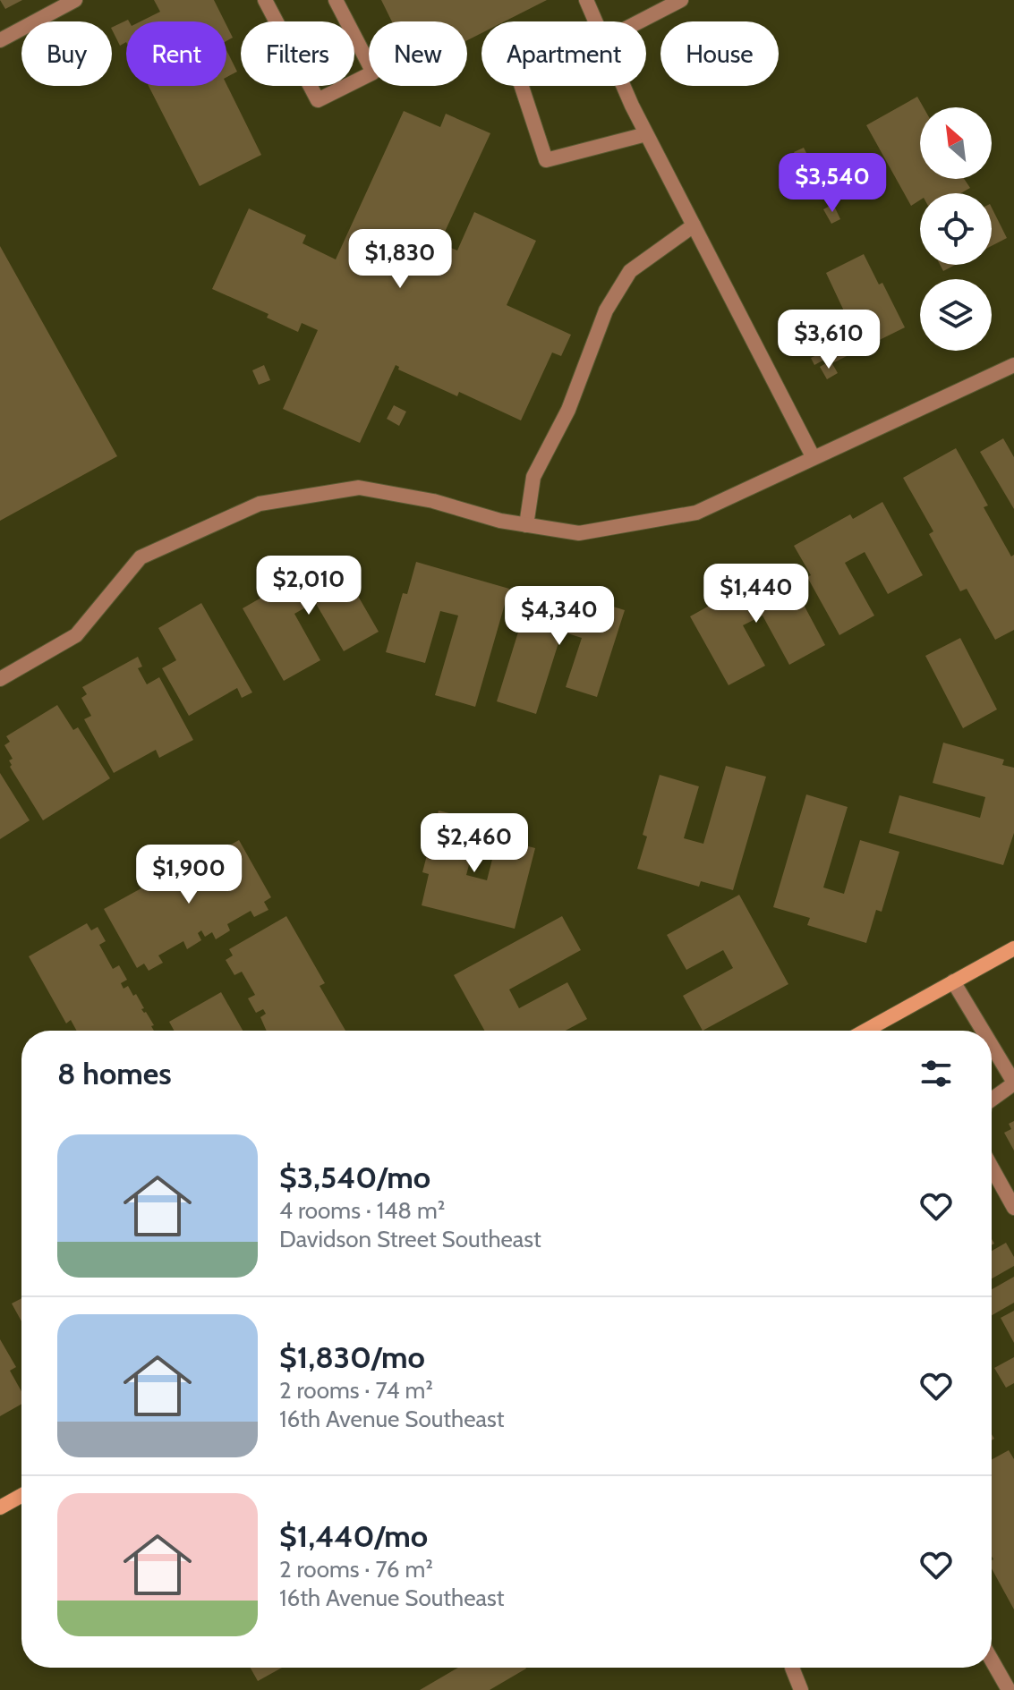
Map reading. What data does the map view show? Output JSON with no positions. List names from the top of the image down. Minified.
{"north":"top left","page":{"chip":["Buy","Rent","Filters","New","Apartment","House"],"price":["$3,540","$1,830","$3,610","$2,010","$1,440","$4,340","$2,460","$1,900"],"heading":"8 homes","list":[{"name":"$3,540/mo","note":"4 rooms · 148 m² · Davidson Street Southeast"},{"name":"$1,830/mo","note":"2 rooms · 74 m² · 16th Avenue Southeast"},{"name":"$1,440/mo","note":"2 rooms · 76 m² · 16th Avenue Southeast"}]}}
